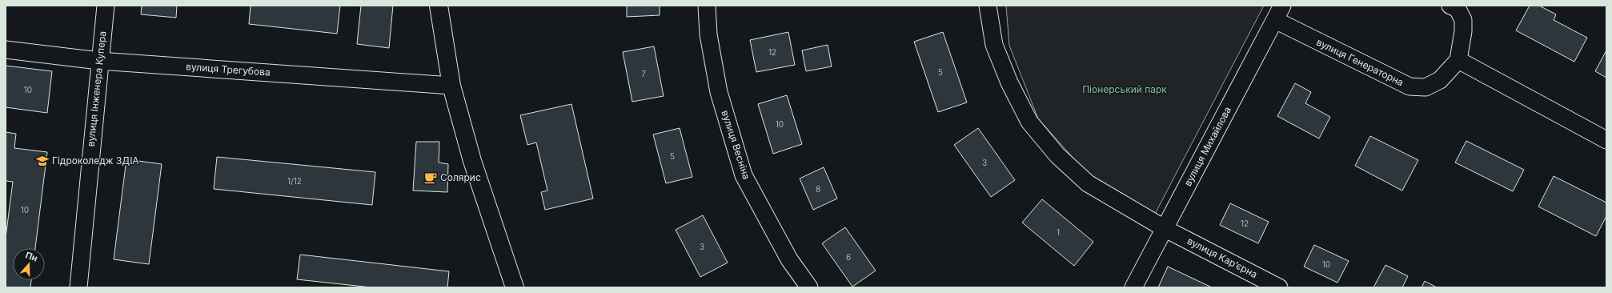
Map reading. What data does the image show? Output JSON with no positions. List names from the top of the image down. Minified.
{"streets":{"street":["вулиця Генераторна","вулиця Трегубова","вулиця Інженера Купера","вулиця Весніна","вулиця Михайлова","вулиця Кар’єрна"]},"crossings":[["вулиця Генераторна","вулиця Михайлова"],["вулиця Трегубова","вулиця Інженера Купера"],["вулиця Михайлова","вулиця Кар’єрна"]],"parks":["Піонерський парк"],"places":{"school or university":["Гідроколедж ЗДIА"],"cafe":["Солярис"]},"house_numbers":["12","5","7","10","10","5","3","1/12","8","10","12","1","3","6","10"],"north":"top"}
